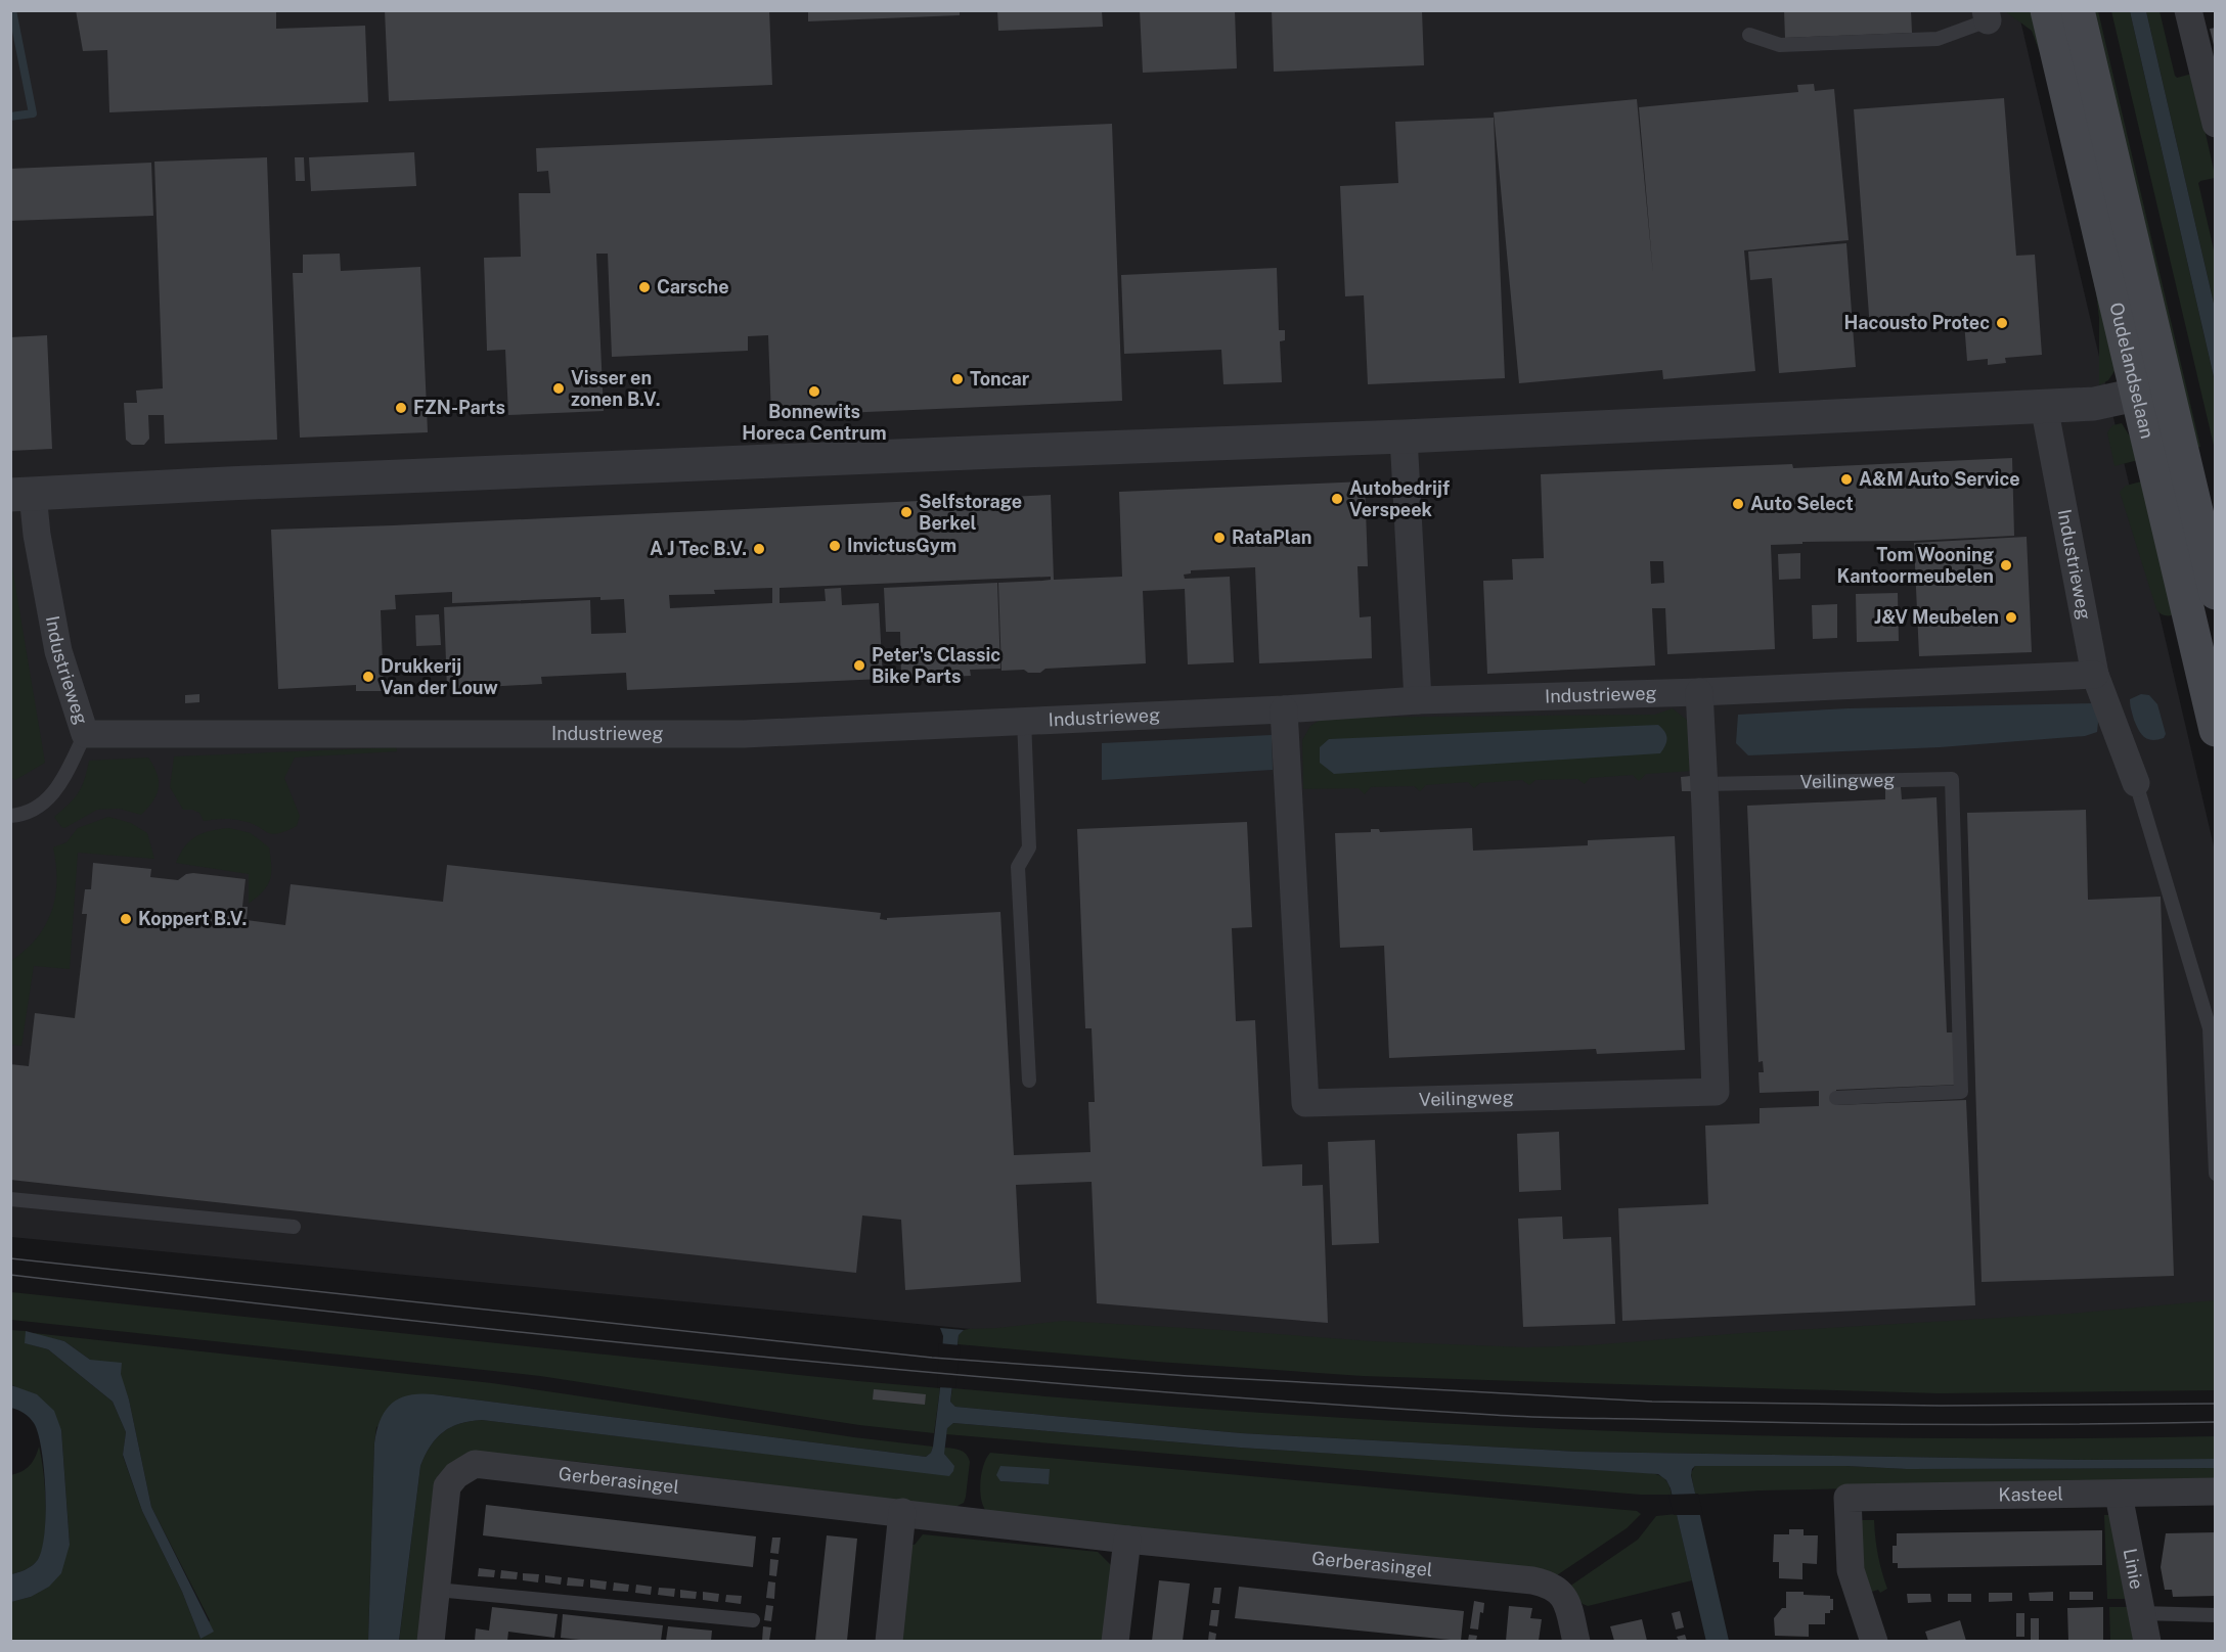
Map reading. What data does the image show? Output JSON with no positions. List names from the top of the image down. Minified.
{"streets":{"main road":["Oudelandselaan"],"street":["Industrieweg","Veilingweg","Gerberasingel","Kasteel","Linie"]},"crossings":[["Oudelandselaan","Industrieweg"],["Industrieweg","Veilingweg"],["Kasteel","Linie"]],"places":["Carsche","Hacousto Protec","Toncar","Visser en zonen B.V.","Bonnewits Horeca Centrum","FZN-Parts","A&M Auto Service","Autobedrijf Verspeek","Auto Select","Selfstorage Berkel","RataPlan","InvictusGym","A J Tec B.V.","Tom Wooning Kantoormeubelen","J&V Meubelen","Peter's Classic Bike Parts","Drukkerij Van der Louw","Koppert B.V."]}
